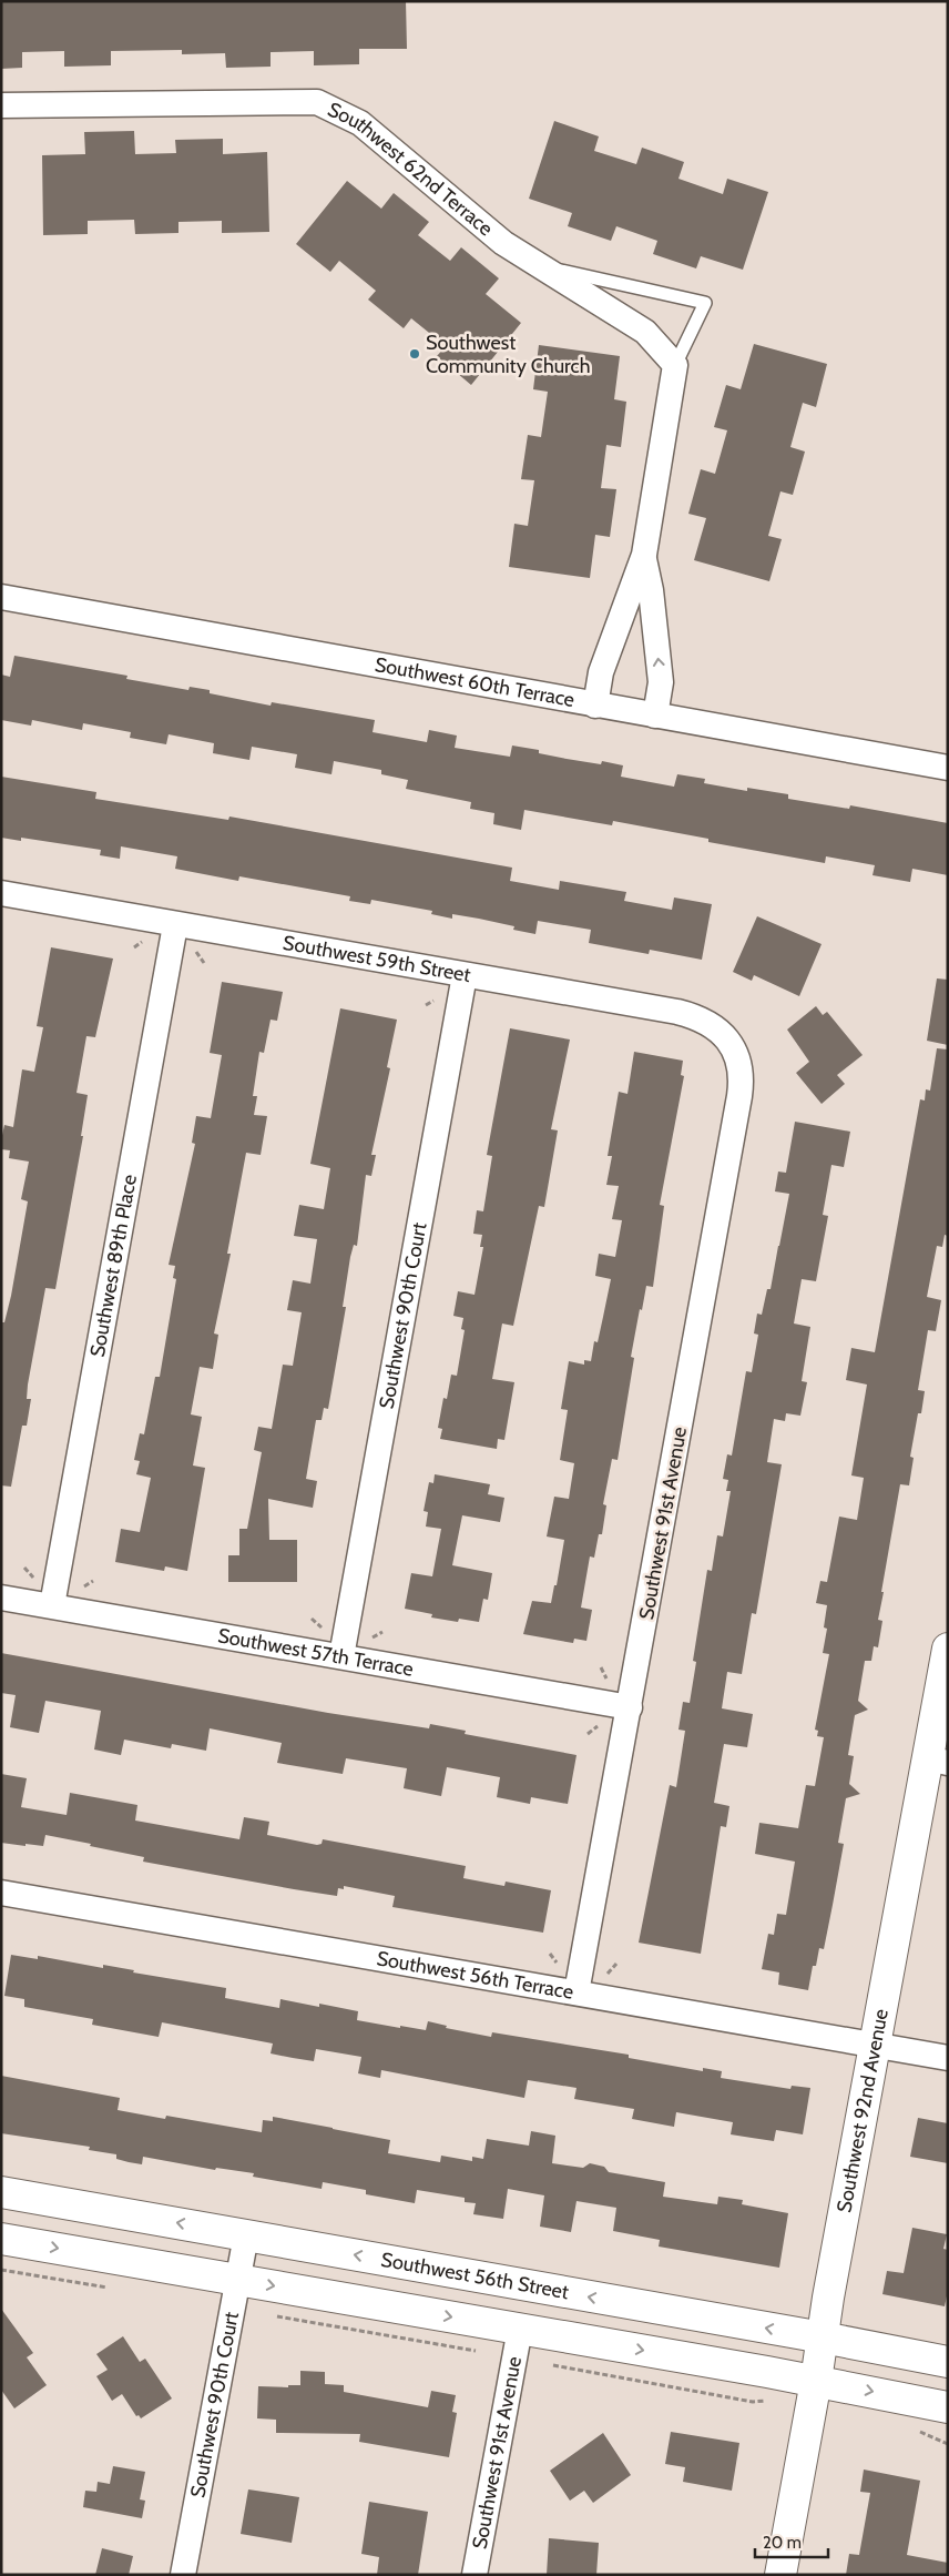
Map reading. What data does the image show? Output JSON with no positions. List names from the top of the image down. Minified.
{"streets":{"main road":["Southwest 92nd Avenue","Southwest 56th Street"],"street":["Southwest 62nd Terrace","Southwest 60th Terrace","Southwest 59th Street","Southwest 89th Place","Southwest 90th Court","Southwest 91st Avenue","Southwest 57th Terrace","Southwest 56th Terrace"]},"crossings":[["Southwest 59th Street","Southwest 89th Place"],["Southwest 59th Street","Southwest 90th Court"],["Southwest 59th Street","Southwest 91st Avenue"],["Southwest 89th Place","Southwest 57th Terrace"],["Southwest 90th Court","Southwest 57th Terrace"],["Southwest 90th Court","Southwest 56th Street"],["Southwest 91st Avenue","Southwest 57th Terrace"],["Southwest 91st Avenue","Southwest 56th Terrace"],["Southwest 56th Terrace","Southwest 92nd Avenue"],["Southwest 92nd Avenue","Southwest 56th Street"]],"places":["Southwest Community Church"],"scale_bar":"20 m"}
